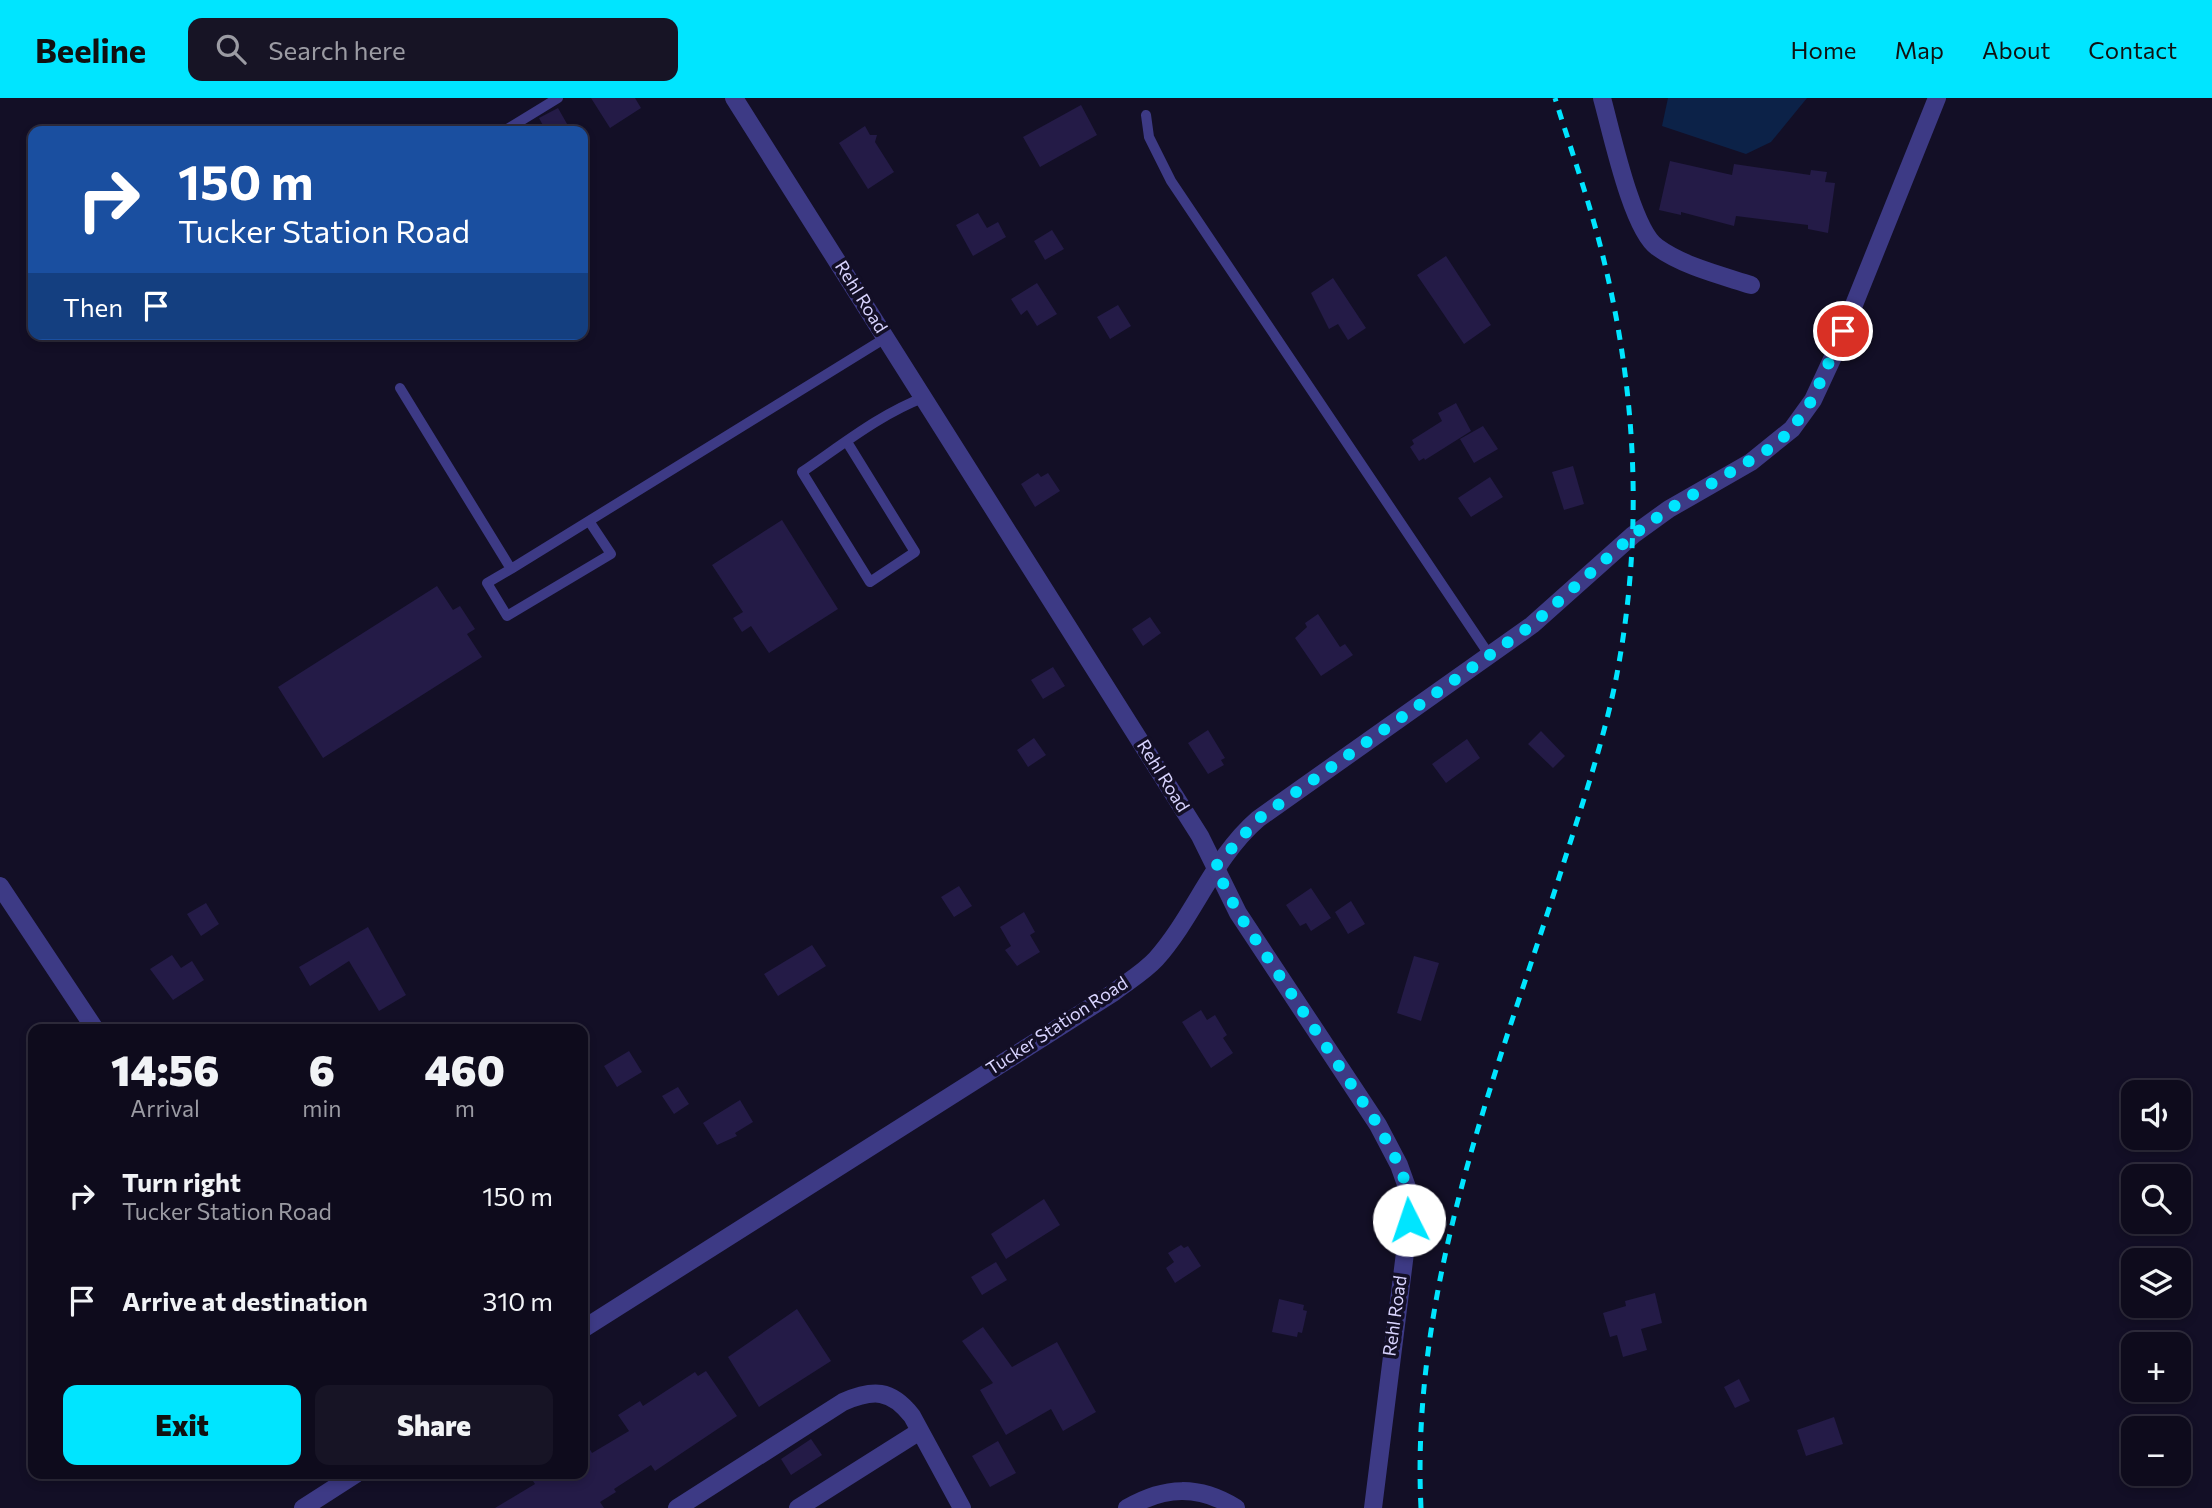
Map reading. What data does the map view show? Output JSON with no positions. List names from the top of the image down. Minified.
{"streets":{"street":["Rehl Road","Tucker Station Road"]},"crossings":[["Rehl Road","Tucker Station Road"]],"page":{"header":"Beeline","search":"Search here","nav":["Home","Map","About","Contact"],"turn":["150 m","Tucker Station Road"],"then":"Then","eta":["14:56","Arrival","6","min","460","m"],"map_buttons":["+","−"],"list":[{"name":"Turn right","note":"Tucker Station Road","value":"150 m"},{"name":"Arrive at destination","value":"310 m"}],"buttons":["Exit","Share"]}}
